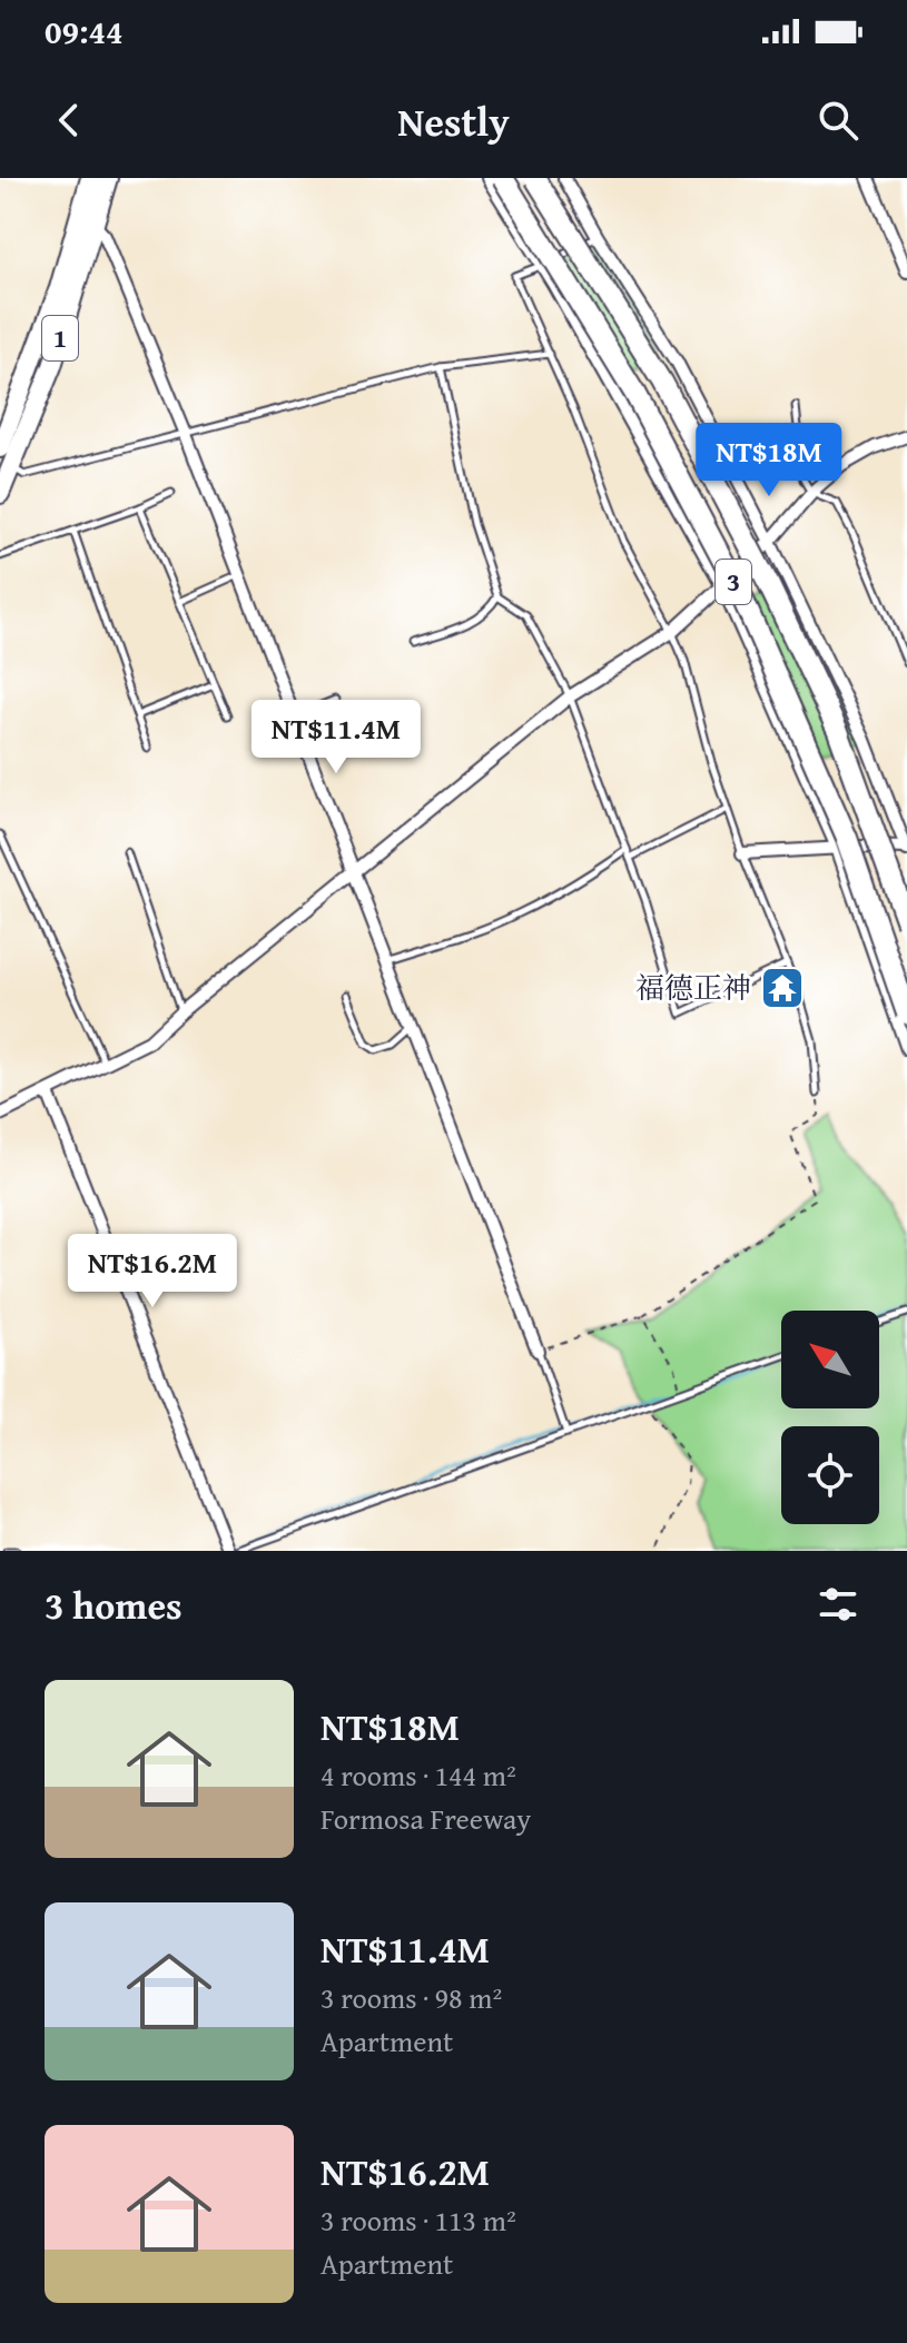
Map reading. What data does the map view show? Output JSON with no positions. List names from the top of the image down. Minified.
{"streets":{"highway":["3"],"main road":["1"]},"places":{"temple":["福德正神"]},"north":"top left","page":{"status":"09:44","header":"Nestly","price":["NT$18M","NT$11.4M","NT$16.2M"],"heading":"3 homes","list":[{"name":"NT$18M","note":"4 rooms · 144 m² · Formosa Freeway"},{"name":"NT$11.4M","note":"3 rooms · 98 m² · Apartment"},{"name":"NT$16.2M","note":"3 rooms · 113 m² · Apartment"}]}}
